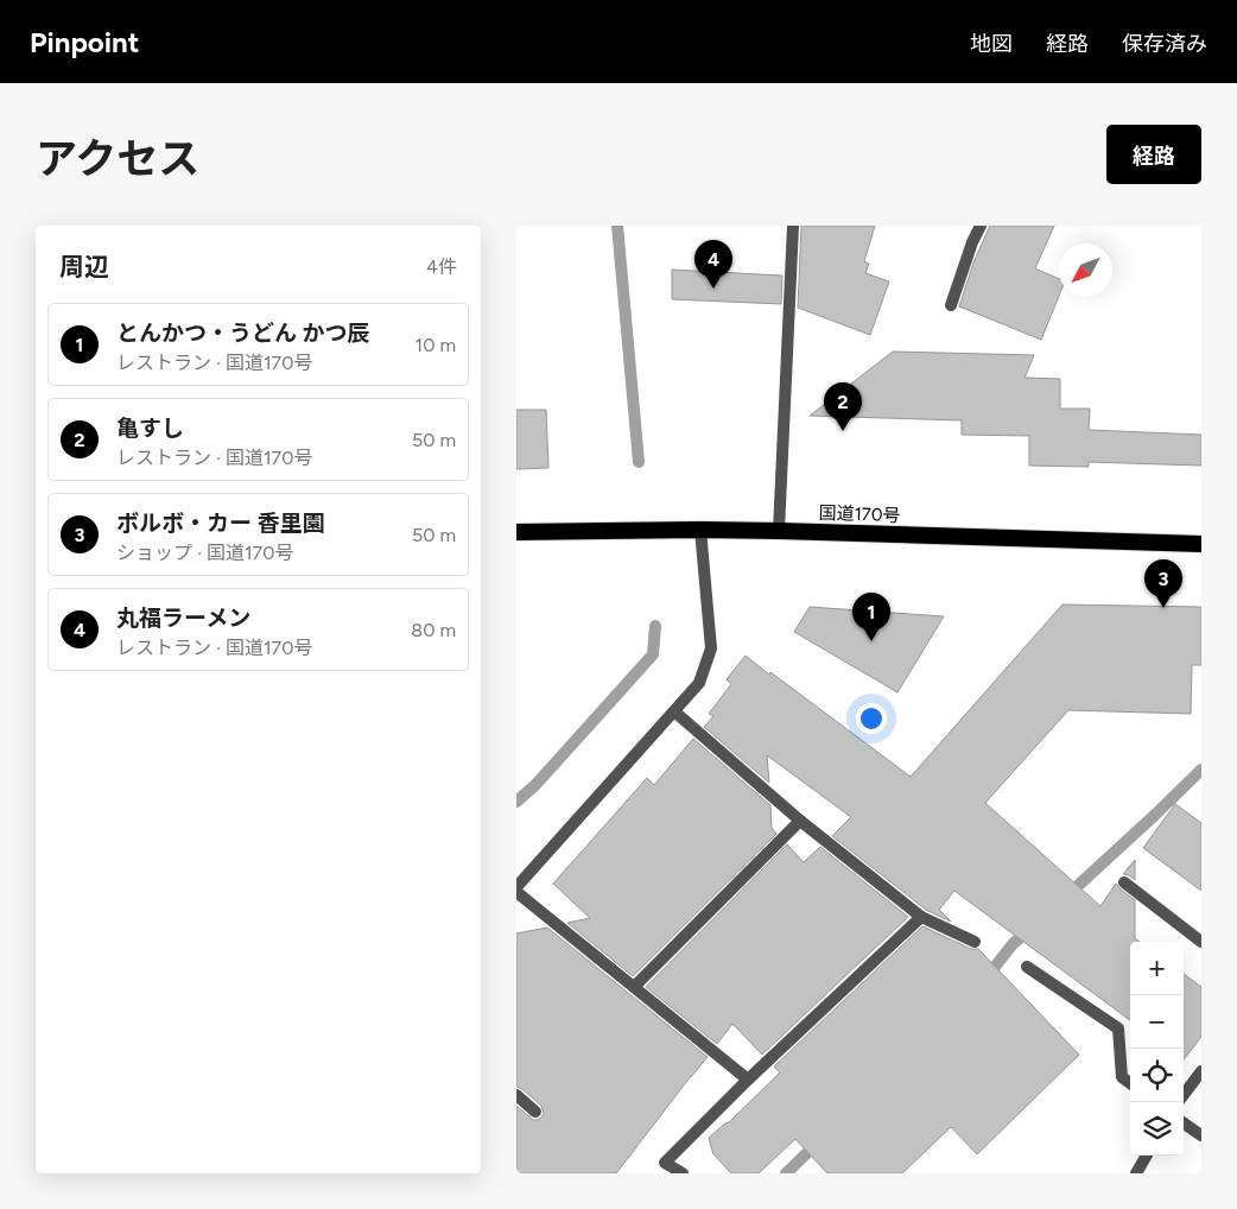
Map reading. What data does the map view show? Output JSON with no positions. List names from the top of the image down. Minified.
{"streets":{"highway":["国道170号"]},"north":"bottom left","page":{"header":"Pinpoint","nav":["地図","経路","保存済み"],"title":"アクセス","buttons":"経路","heading":["周辺","4件"],"pins":["4","2","3","1"],"list":[{"mark":"1","name":"とんかつ・うどん かつ辰","note":"レストラン · 国道170号","value":"10 m"},{"mark":"2","name":"亀すし","note":"レストラン · 国道170号","value":"50 m"},{"mark":"3","name":"ボルボ・カー 香里園","note":"ショップ · 国道170号","value":"50 m"},{"mark":"4","name":"丸福ラーメン","note":"レストラン · 国道170号","value":"80 m"}],"map_buttons":["+","−"]}}
